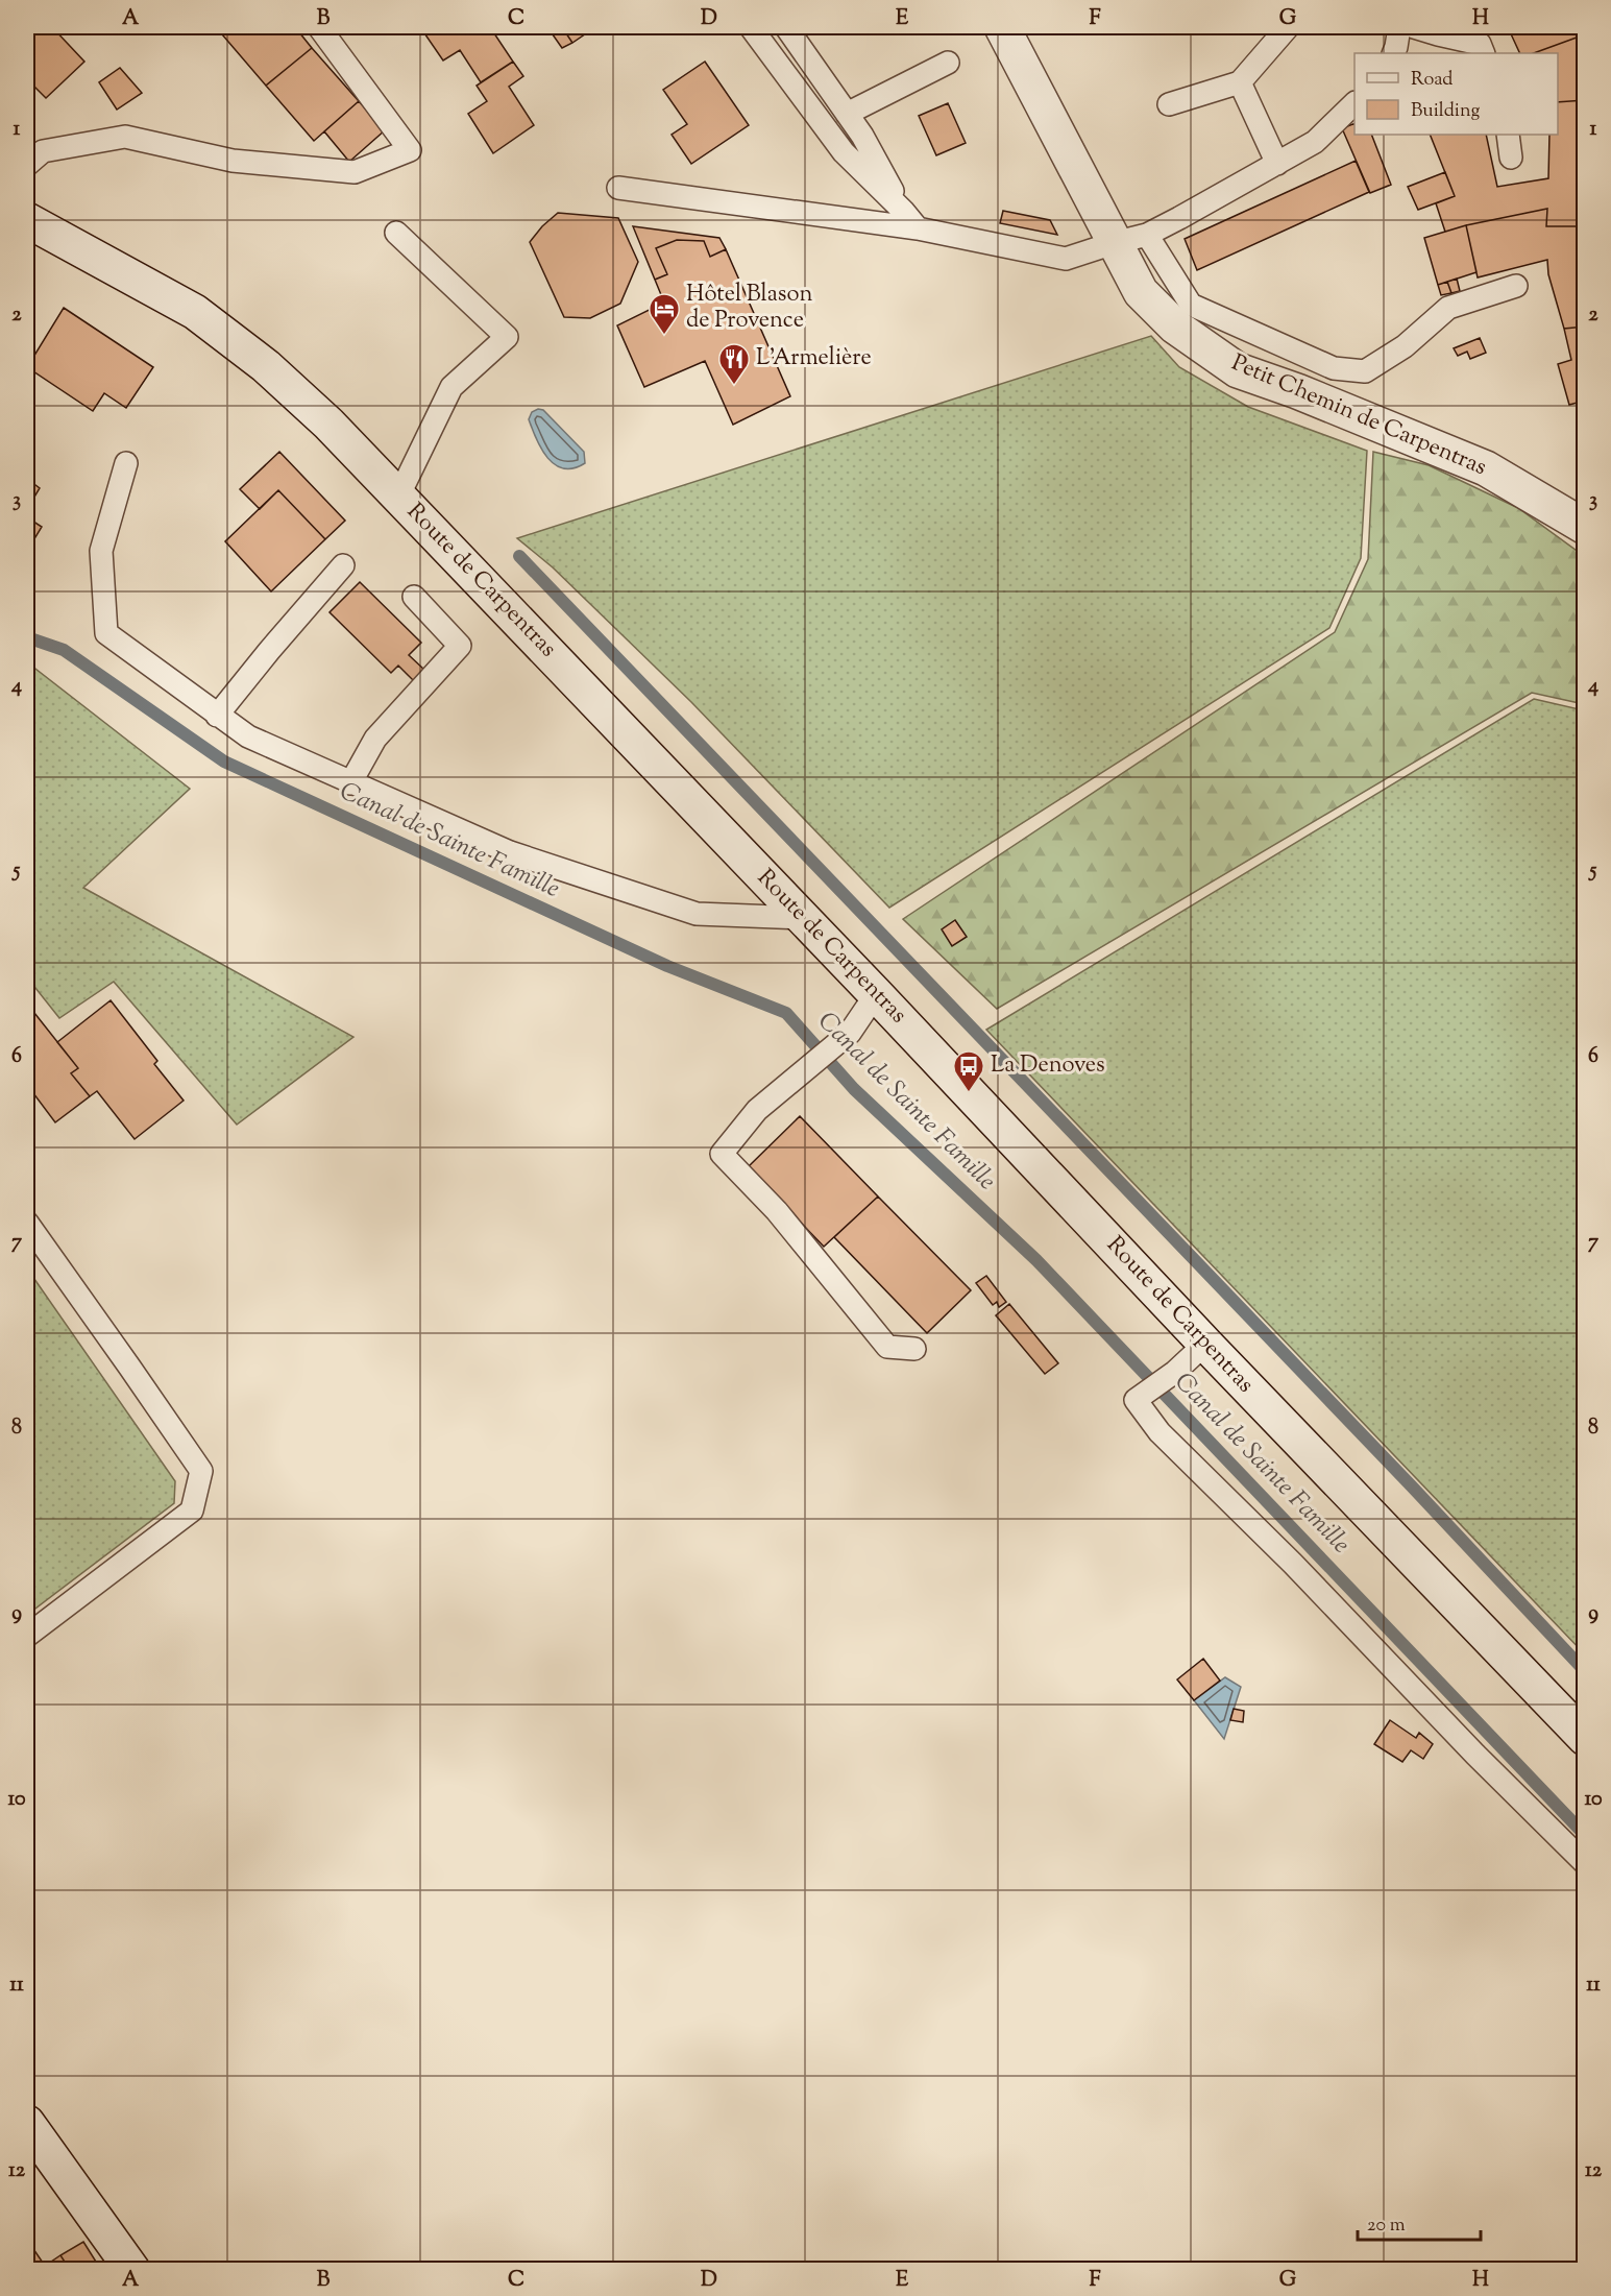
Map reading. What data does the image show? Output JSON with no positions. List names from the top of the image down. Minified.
{"streets":{"main road":["Petit Chemin de Carpentras","Route de Carpentras"]},"water":["Canal de Sainte Famille"],"places":{"hotel":["Hôtel Blason de Provence"],"restaurant":["L'Armelière"],"bus stop":["La Denoves"]},"legend":["Road","Building"],"scale_bar":"20 m","grid":{"columns":["A","B","C","D","E","F","G","H"],"rows":["1","2","3","4","5","6","7","8","9","10","11","12"]}}
